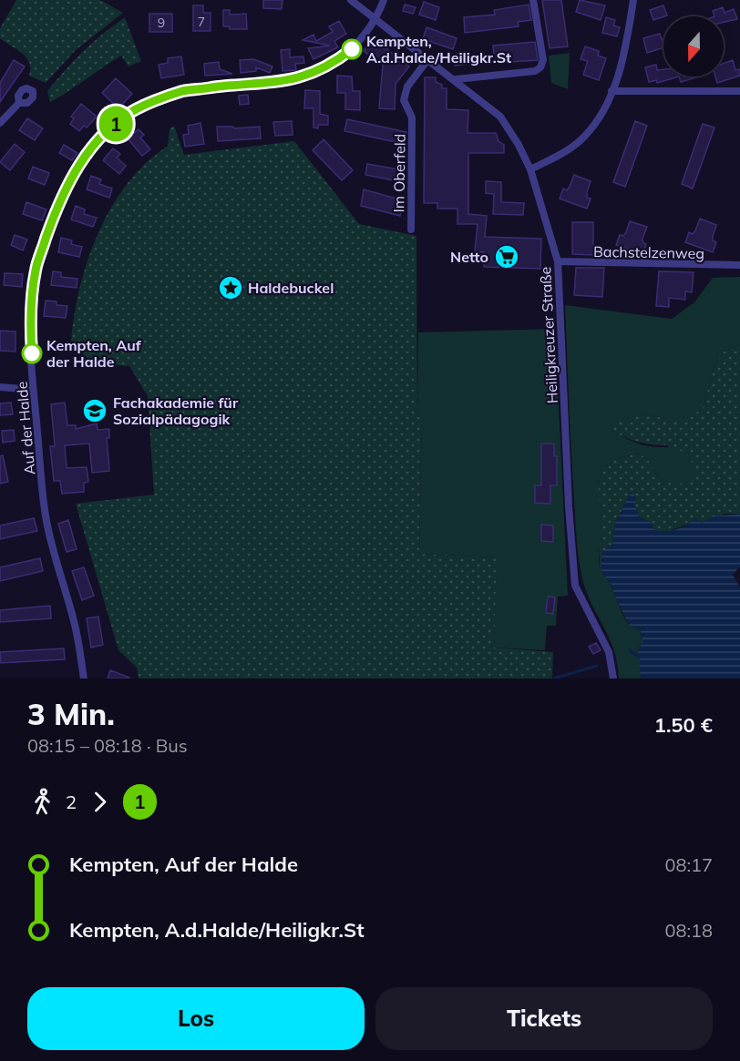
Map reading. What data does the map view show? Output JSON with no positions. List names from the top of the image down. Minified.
{"streets":{"street":["Im Oberfeld","Bachstelzenweg","Heiligkreuzer Straße","Auf der Halde"]},"crossings":[["Im Oberfeld","Heiligkreuzer Straße"],["Bachstelzenweg","Heiligkreuzer Straße"],["Heiligkreuzer Straße","Auf der Halde"]],"places":{"other":["Kempten, A.d.Halde/Heiligkr.St","Kempten, Auf der Halde"],"supermarket":["Netto"],"place":["Haldebuckel"],"school or university":["Fachakademie für Sozialpädagogik"]},"lines":["bus line 1"],"house_numbers":["7","9"],"north":"bottom","page":{"on_map":"1","heading":["3 Min.","08:15 – 08:18 · Bus","1.50 €"],"legs":["2","1"],"list":[{"name":"Kempten, Auf der Halde","value":"08:17"},{"name":"Kempten, A.d.Halde/Heiligkr.St","value":"08:18"}],"buttons":["Los","Tickets"]}}
